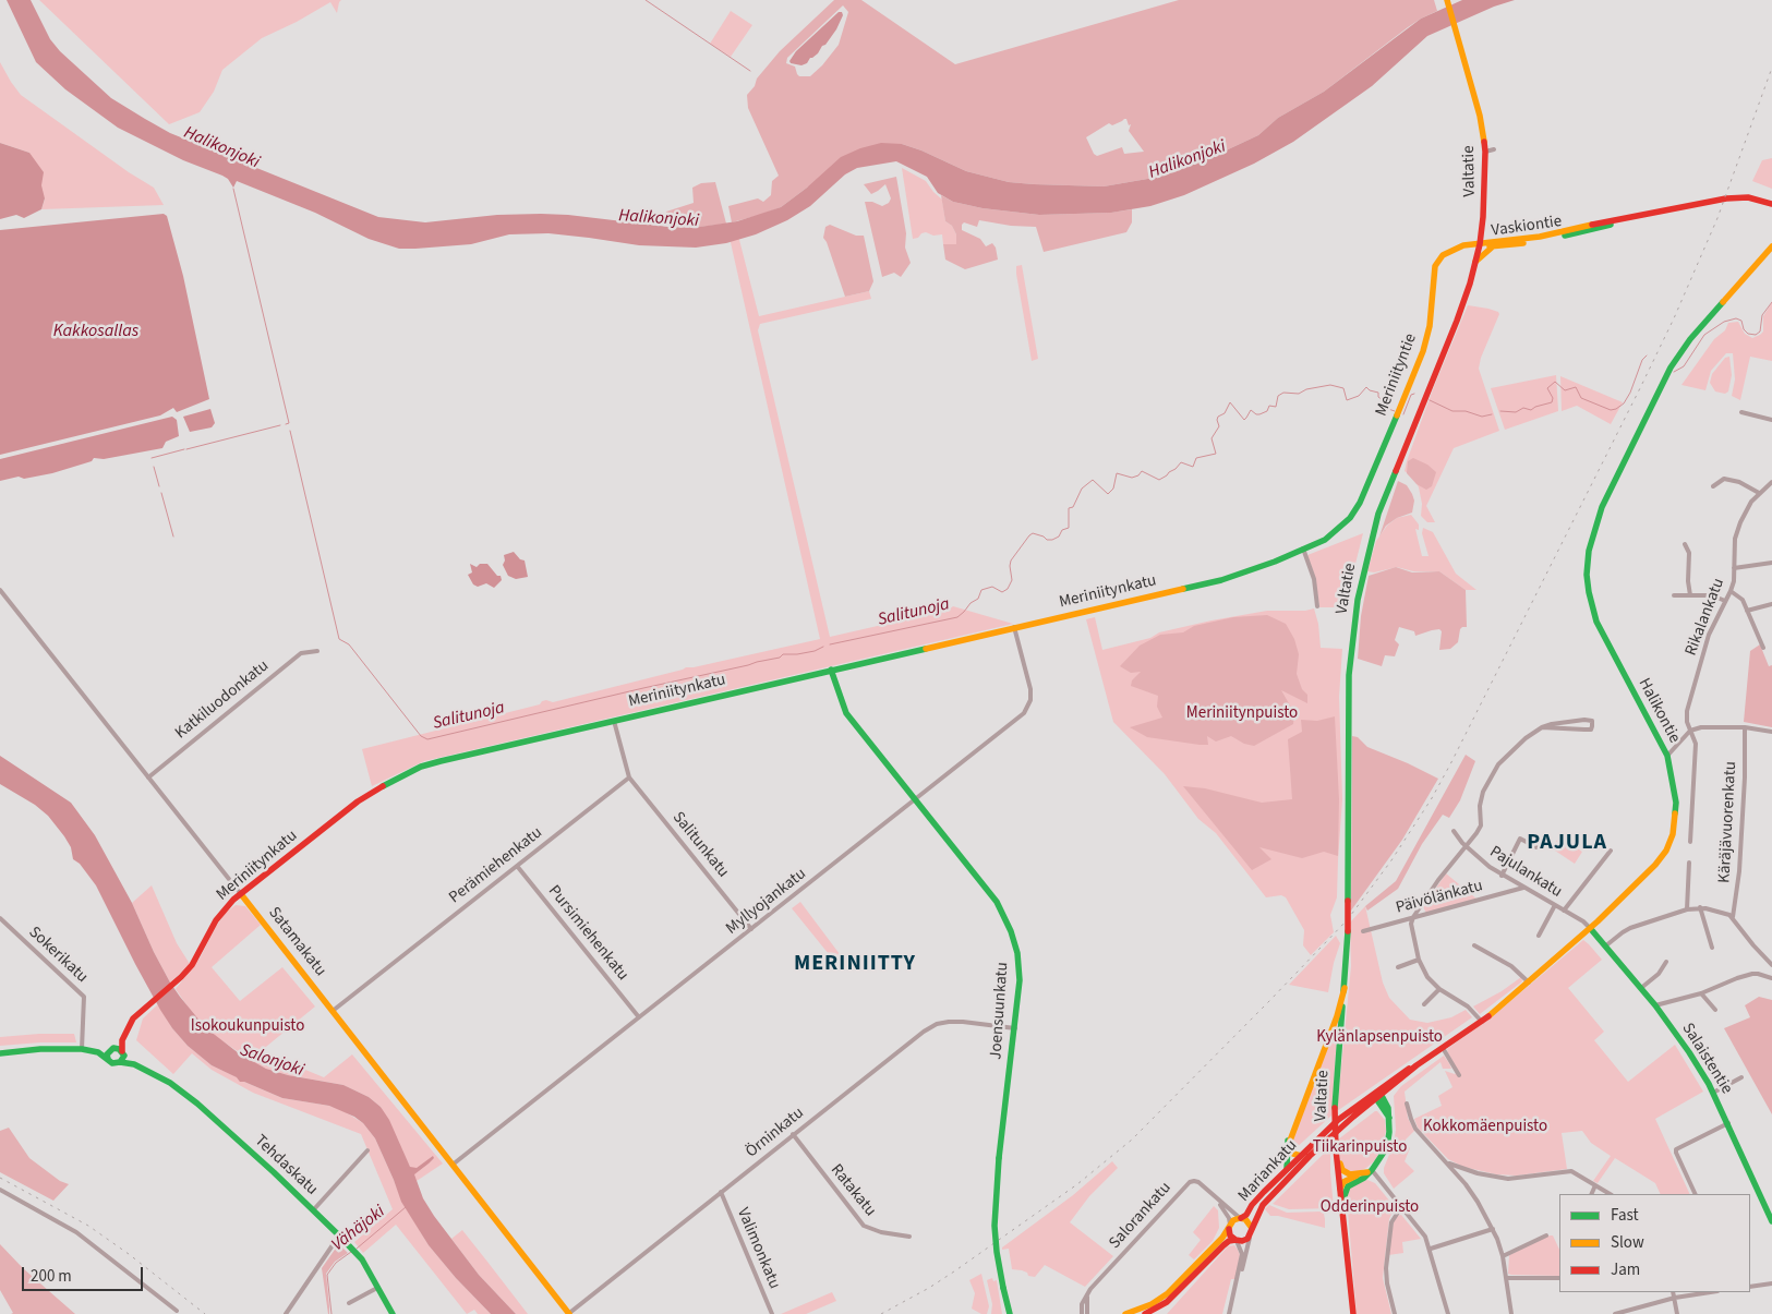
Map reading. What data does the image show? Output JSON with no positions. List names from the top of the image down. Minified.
{"streets":{"main road":["Valtatie","Vaskiontie","Meriniityntie","Meriniitynkatu","Halikontie","Satamakatu","Joensuunkatu","Salaistentie","Tehdaskatu","Mariankatu"],"street":["Rikalankatu","Katkiluodonkatu","Käräjävuorenkatu","Salitunkatu","Perämiehenkatu","Pajulankatu","Päivölänkatu","Myllyojankatu","Pursimiehenkatu","Sokerikatu","Örninkatu","Ratakatu","Salorankatu","Valimonkatu"]},"crossings":[["Valtatie","Vaskiontie"],["Valtatie","Meriniityntie"],["Vaskiontie","Meriniityntie"],["Meriniityntie","Meriniitynkatu"],["Meriniitynkatu","Myllyojankatu"],["Meriniitynkatu","Satamakatu"],["Meriniitynkatu","Joensuunkatu"],["Meriniitynkatu","Tehdaskatu"],["Katkiluodonkatu","Satamakatu"],["Halikontie","Pajulankatu"],["Halikontie","Salaistentie"],["Halikontie","Mariankatu"],["Salitunkatu","Perämiehenkatu"],["Salitunkatu","Myllyojankatu"],["Perämiehenkatu","Pursimiehenkatu"],["Perämiehenkatu","Satamakatu"],["Pajulankatu","Päivölänkatu"],["Pajulankatu","Salaistentie"],["Myllyojankatu","Pursimiehenkatu"],["Myllyojankatu","Satamakatu"],["Myllyojankatu","Joensuunkatu"],["Satamakatu","Örninkatu"],["Joensuunkatu","Örninkatu"],["Örninkatu","Ratakatu"],["Örninkatu","Valimonkatu"],["Mariankatu","Salorankatu"]],"districts":["PAJULA","MERINIITTY"],"water":["Halikonjoki","Kakkosallas","Salitunoja","Salonjoki","Vähäjoki"],"parks":["Meriniitynpuisto","Isokoukunpuisto","Kylänlapsenpuisto","Kokkomäenpuisto","Tiikarinpuisto","Odderinpuisto"],"legend":["Fast","Slow","Jam"],"scale_bar":"200 m"}
